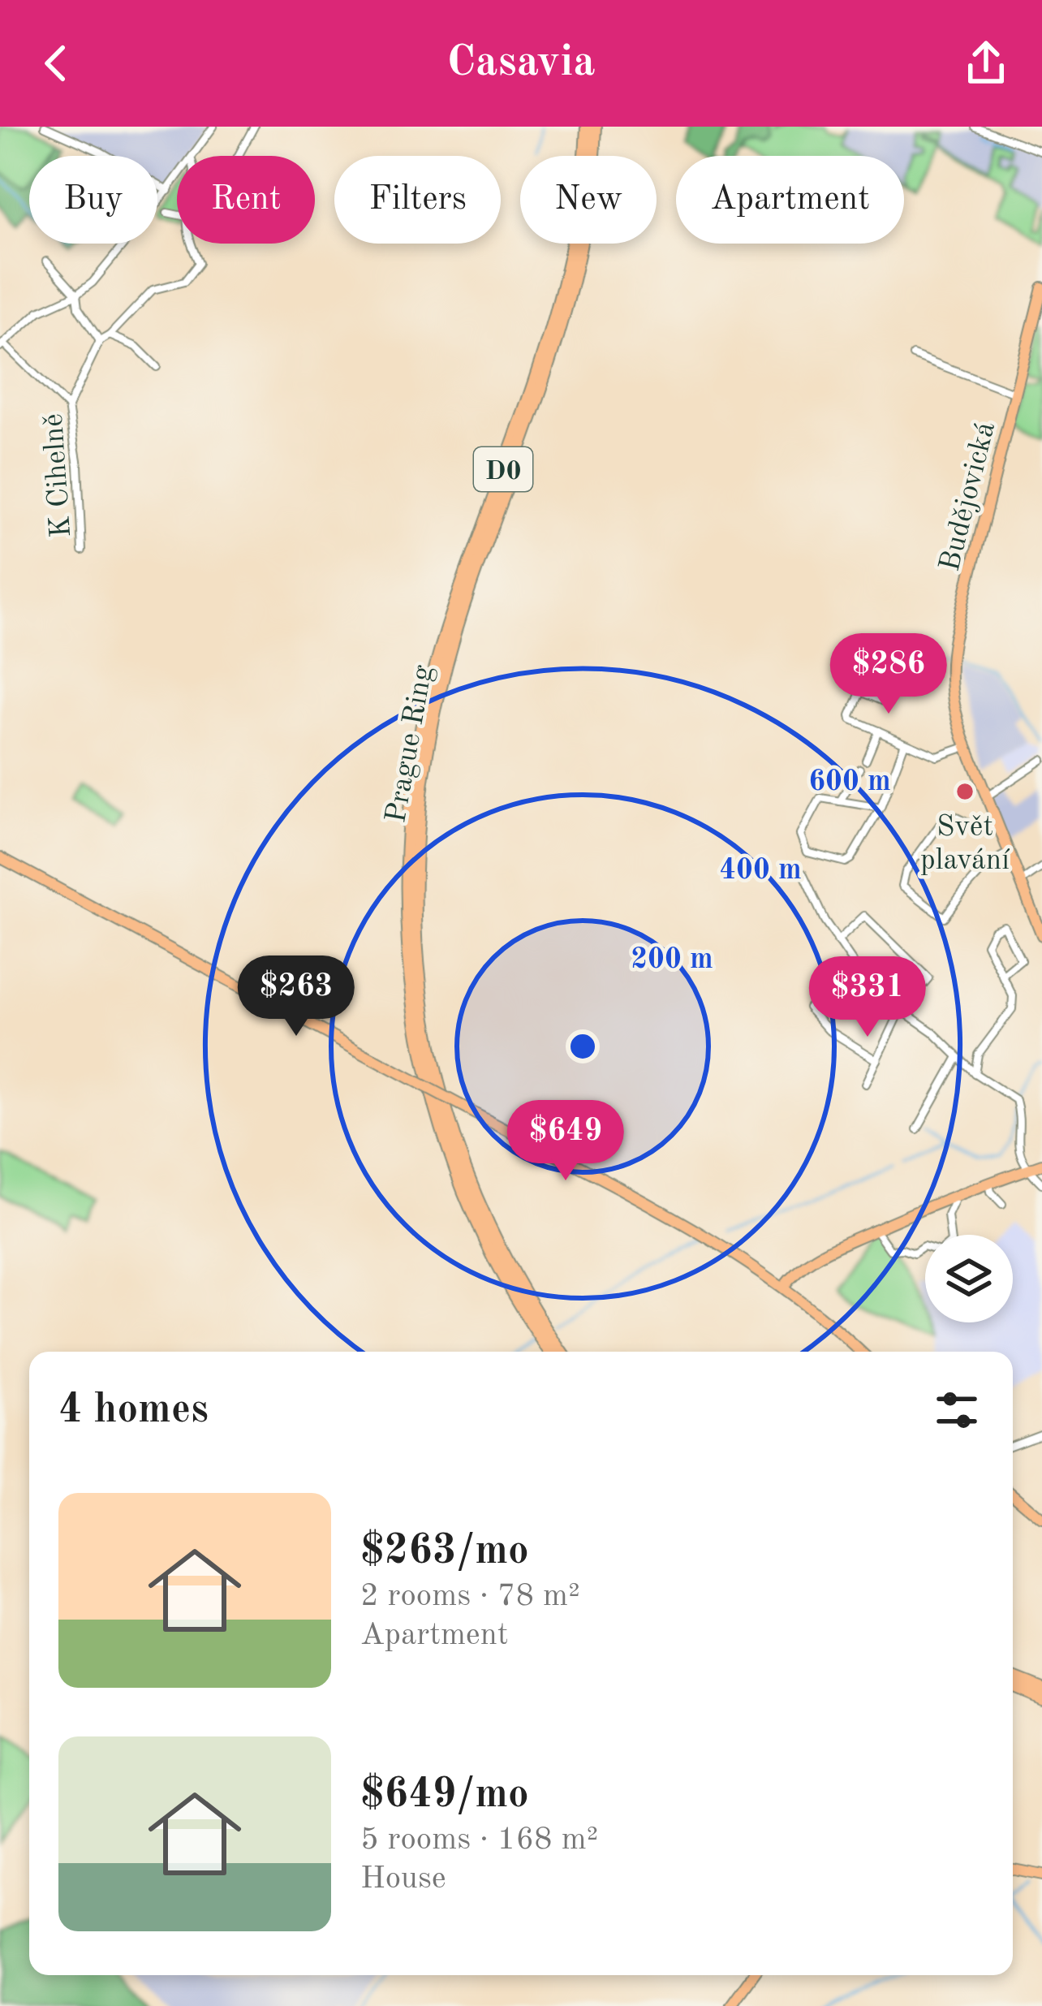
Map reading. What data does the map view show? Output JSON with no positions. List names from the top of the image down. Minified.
{"streets":{"highway":["D0","Prague Ring"],"main road":["Budějovická"],"street":["K Cihelně"]},"places":["Svět plavání"],"page":{"header":"Casavia","chip":["Buy","Rent","Filters","New","Apartment"],"price":["$286","$263","$331","$649"],"heading":"4 homes","list":[{"name":"$263/mo","note":"2 rooms · 78 m² · Apartment"},{"name":"$649/mo","note":"5 rooms · 168 m² · House"}]},"rings":["600 m","400 m","200 m"]}
